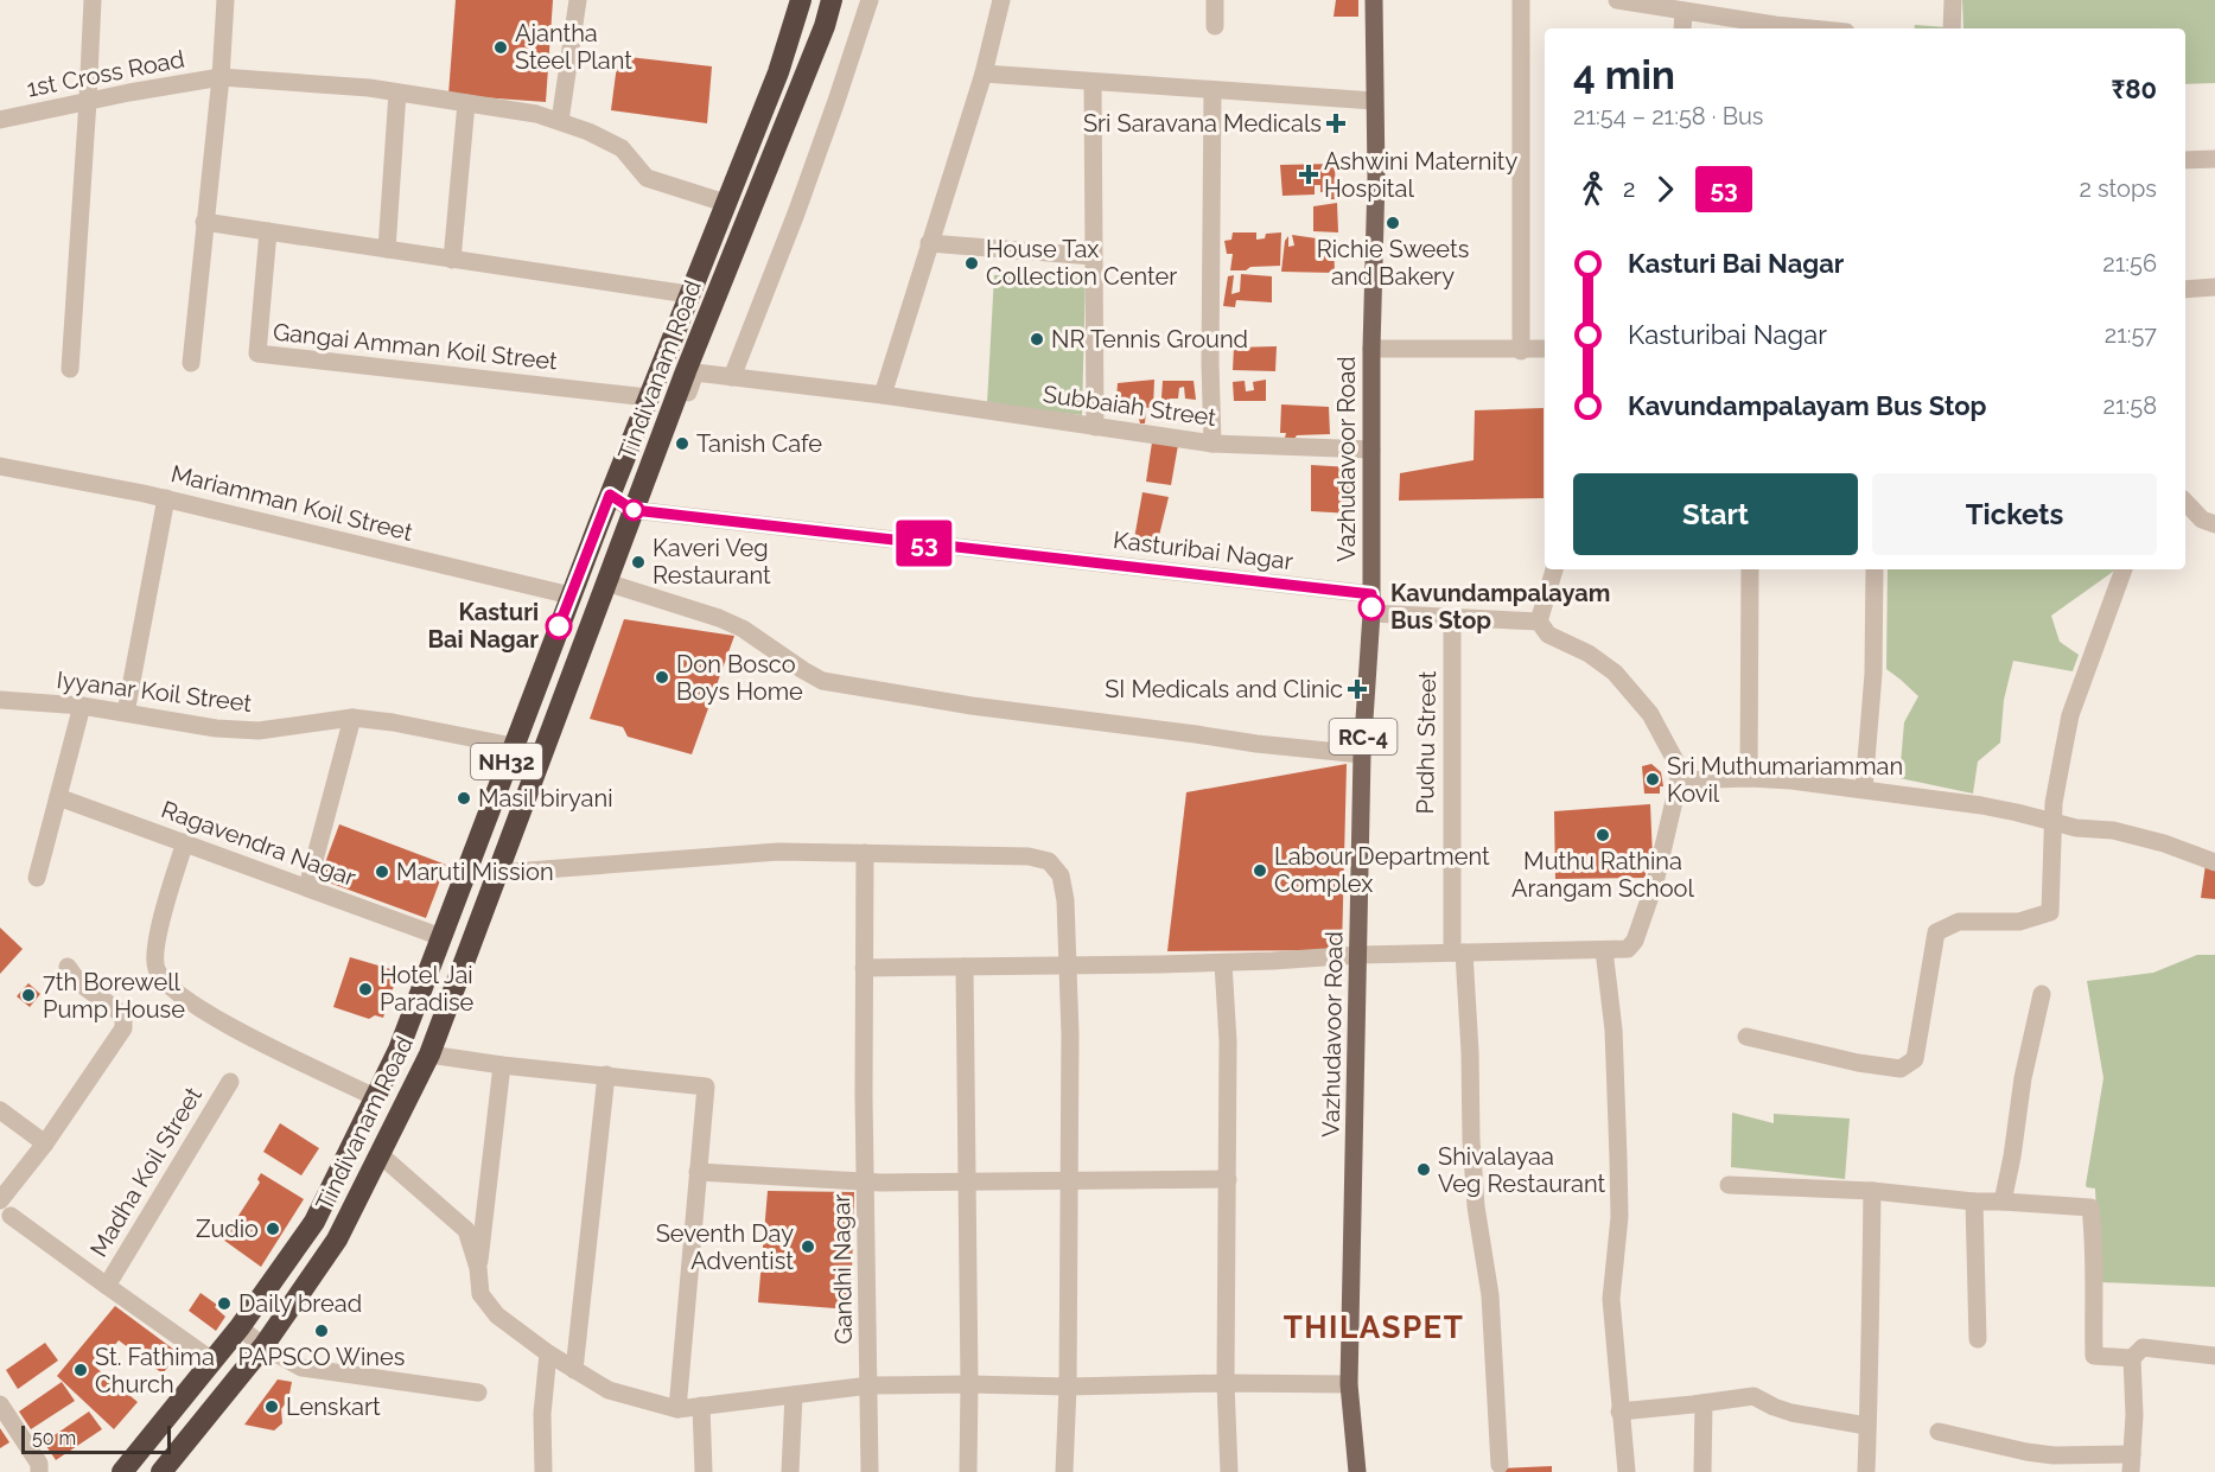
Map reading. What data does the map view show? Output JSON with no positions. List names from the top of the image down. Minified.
{"streets":{"highway":["Tindivanam Road","NH32"],"main road":["Vazhudavoor Road","RC-4"],"street":["1st Cross Road","Gangai Amman Koil Street","Subbaiah Street","Mariamman Koil Street","Kasturibai Nagar","Iyyanar Koil Street","Pudhu Street","Ragavendra Nagar","Madha Koil Street","Gandhi Nagar"]},"crossings":[["1st Cross Road","NH32"],["Gangai Amman Koil Street","NH32"],["Tindivanam Road","Subbaiah Street"],["Tindivanam Road","Kasturibai Nagar"],["Subbaiah Street","Vazhudavoor Road"],["Subbaiah Street","Kasturibai Nagar"],["Vazhudavoor Road","Kasturibai Nagar"],["Mariamman Koil Street","NH32"],["Kasturibai Nagar","Pudhu Street"],["Kasturibai Nagar","NH32"],["Iyyanar Koil Street","NH32"],["NH32","Ragavendra Nagar"],["NH32","Madha Koil Street"]],"districts":["THILASPET"],"places":{"other":["Ajantha Steel Plant","Richie Sweets and Bakery","House Tax Collection Center","NR Tennis Ground","Tanish Cafe","Kaveri Veg Restaurant","Kavundampalayam Bus Stop","Kasturi Bai Nagar","Don Bosco Boys Home","Sri Muthumariamman Kovil","Masil biryani","Muthu Rathina Arangam School","Labour Department Complex","Maruti Mission","Hotel Jai Paradise","7th Borewell Pump House","Shivalayaa Veg Restaurant","Zudio","Seventh Day Adventist","Daily bread","PAPSCO Wines","St. Fathima Church","Lenskart"],"health":["Sri Saravana Medicals","Ashwini Maternity Hospital","SI Medicals and Clinic"]},"lines":["bus line 53"],"scale_bar":"50 m","page":{"on_map":"53","heading":["4 min","21:54 – 21:58 · Bus","₹80"],"legs":["2","53","2 stops"],"list":[{"name":"Kasturi Bai Nagar","value":"21:56"},{"name":"Kasturibai Nagar","value":"21:57"},{"name":"Kavundampalayam Bus Stop","value":"21:58"}],"buttons":["Start","Tickets"],"scale":"50 m"}}
